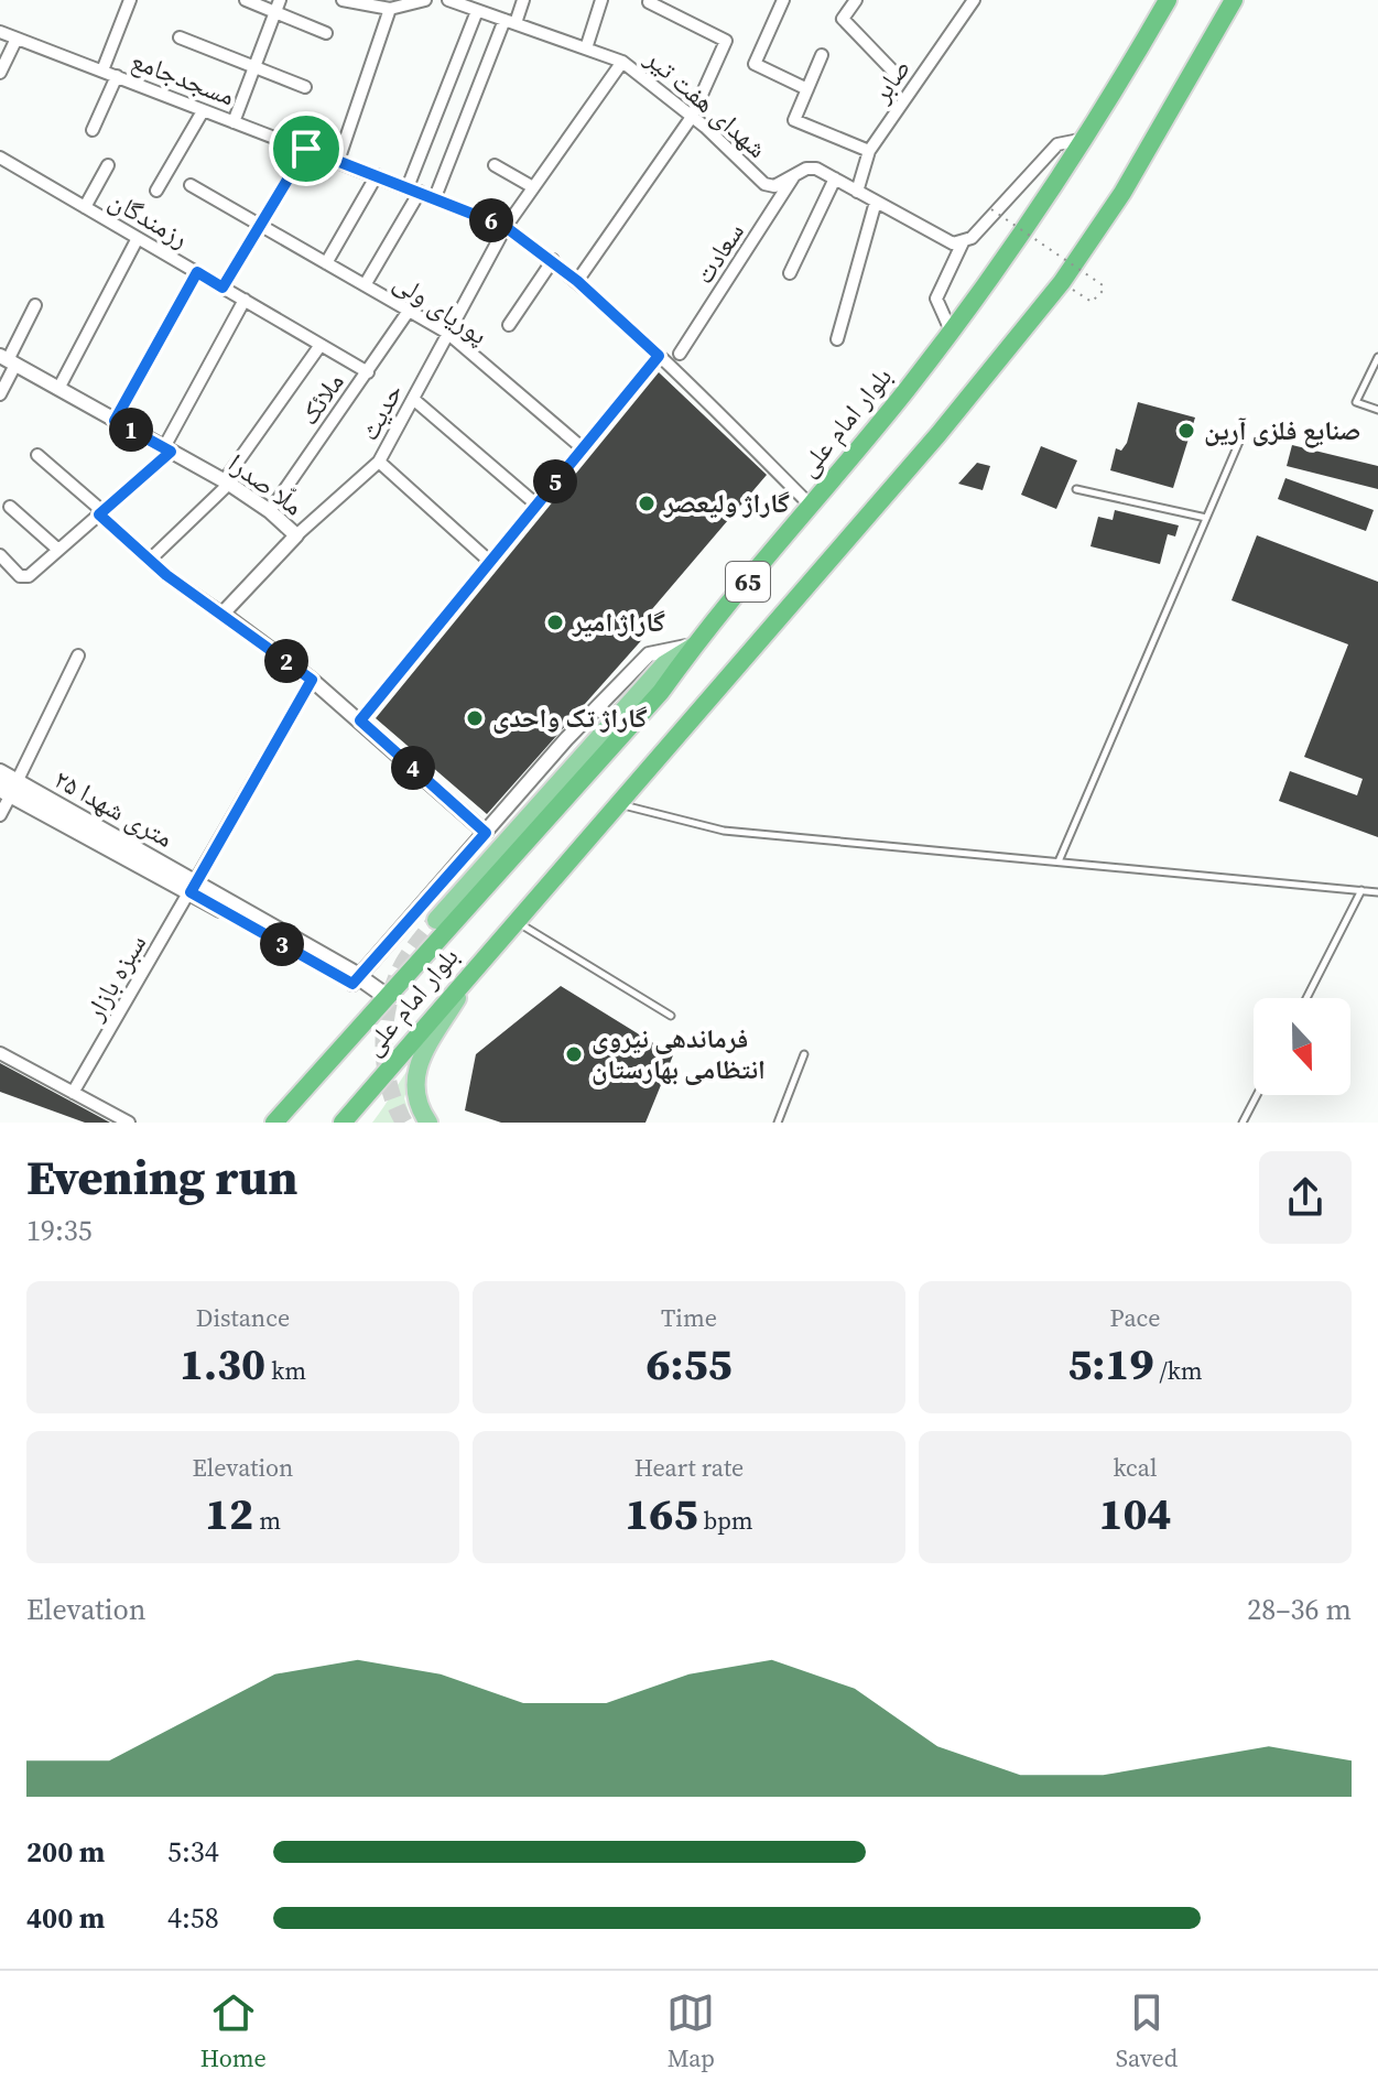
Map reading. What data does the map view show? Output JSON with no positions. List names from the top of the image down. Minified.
{"streets":{"highway":["بلوار امام علی","65"],"main road":["۲۵ متری شهدا"],"street":["مسجدجامع","صابر","شهدای هفت تیر","رزمندگان","سعادت","پوریای ولی","ملائک","حدیث","ملّا صدرا","سبزه بازار"]},"crossings":[["مسجدجامع","حدیث"],["مسجدجامع","بلوار امام علی"],["صابر","شهدای هفت تیر"],["شهدای هفت تیر","سعادت"],["شهدای هفت تیر","حدیث"],["رزمندگان","ملائک"],["پوریای ولی","ملائک"],["پوریای ولی","حدیث"],["ملائک","ملّا صدرا"],["حدیث","ملّا صدرا"],["بلوار امام علی","۲۵ متری شهدا"],["۲۵ متری شهدا","سبزه بازار"]],"places":["صنایع فلزی آرین","گاراژ ولیعصر","گاراژ امیر","گاراژ تک واحدی","فرماندهی نیروی انتظامی بهارستان"],"north":"bottom","page":{"pins":["6","1","5","2","4","3"],"heading":["Evening run","19:35"],"stats":[["Distance","1.30 km"],["Time","6:55"],["Pace","5:19 /km"],["Elevation","12 m"],["Heart rate","165 bpm"],["kcal","104"]],"chart":["Elevation","28–36 m"],"list":[{"name":"200 m","note":"5:34"},{"name":"400 m","note":"4:58"}],"tabs":["Home","Map","Saved"]}}
